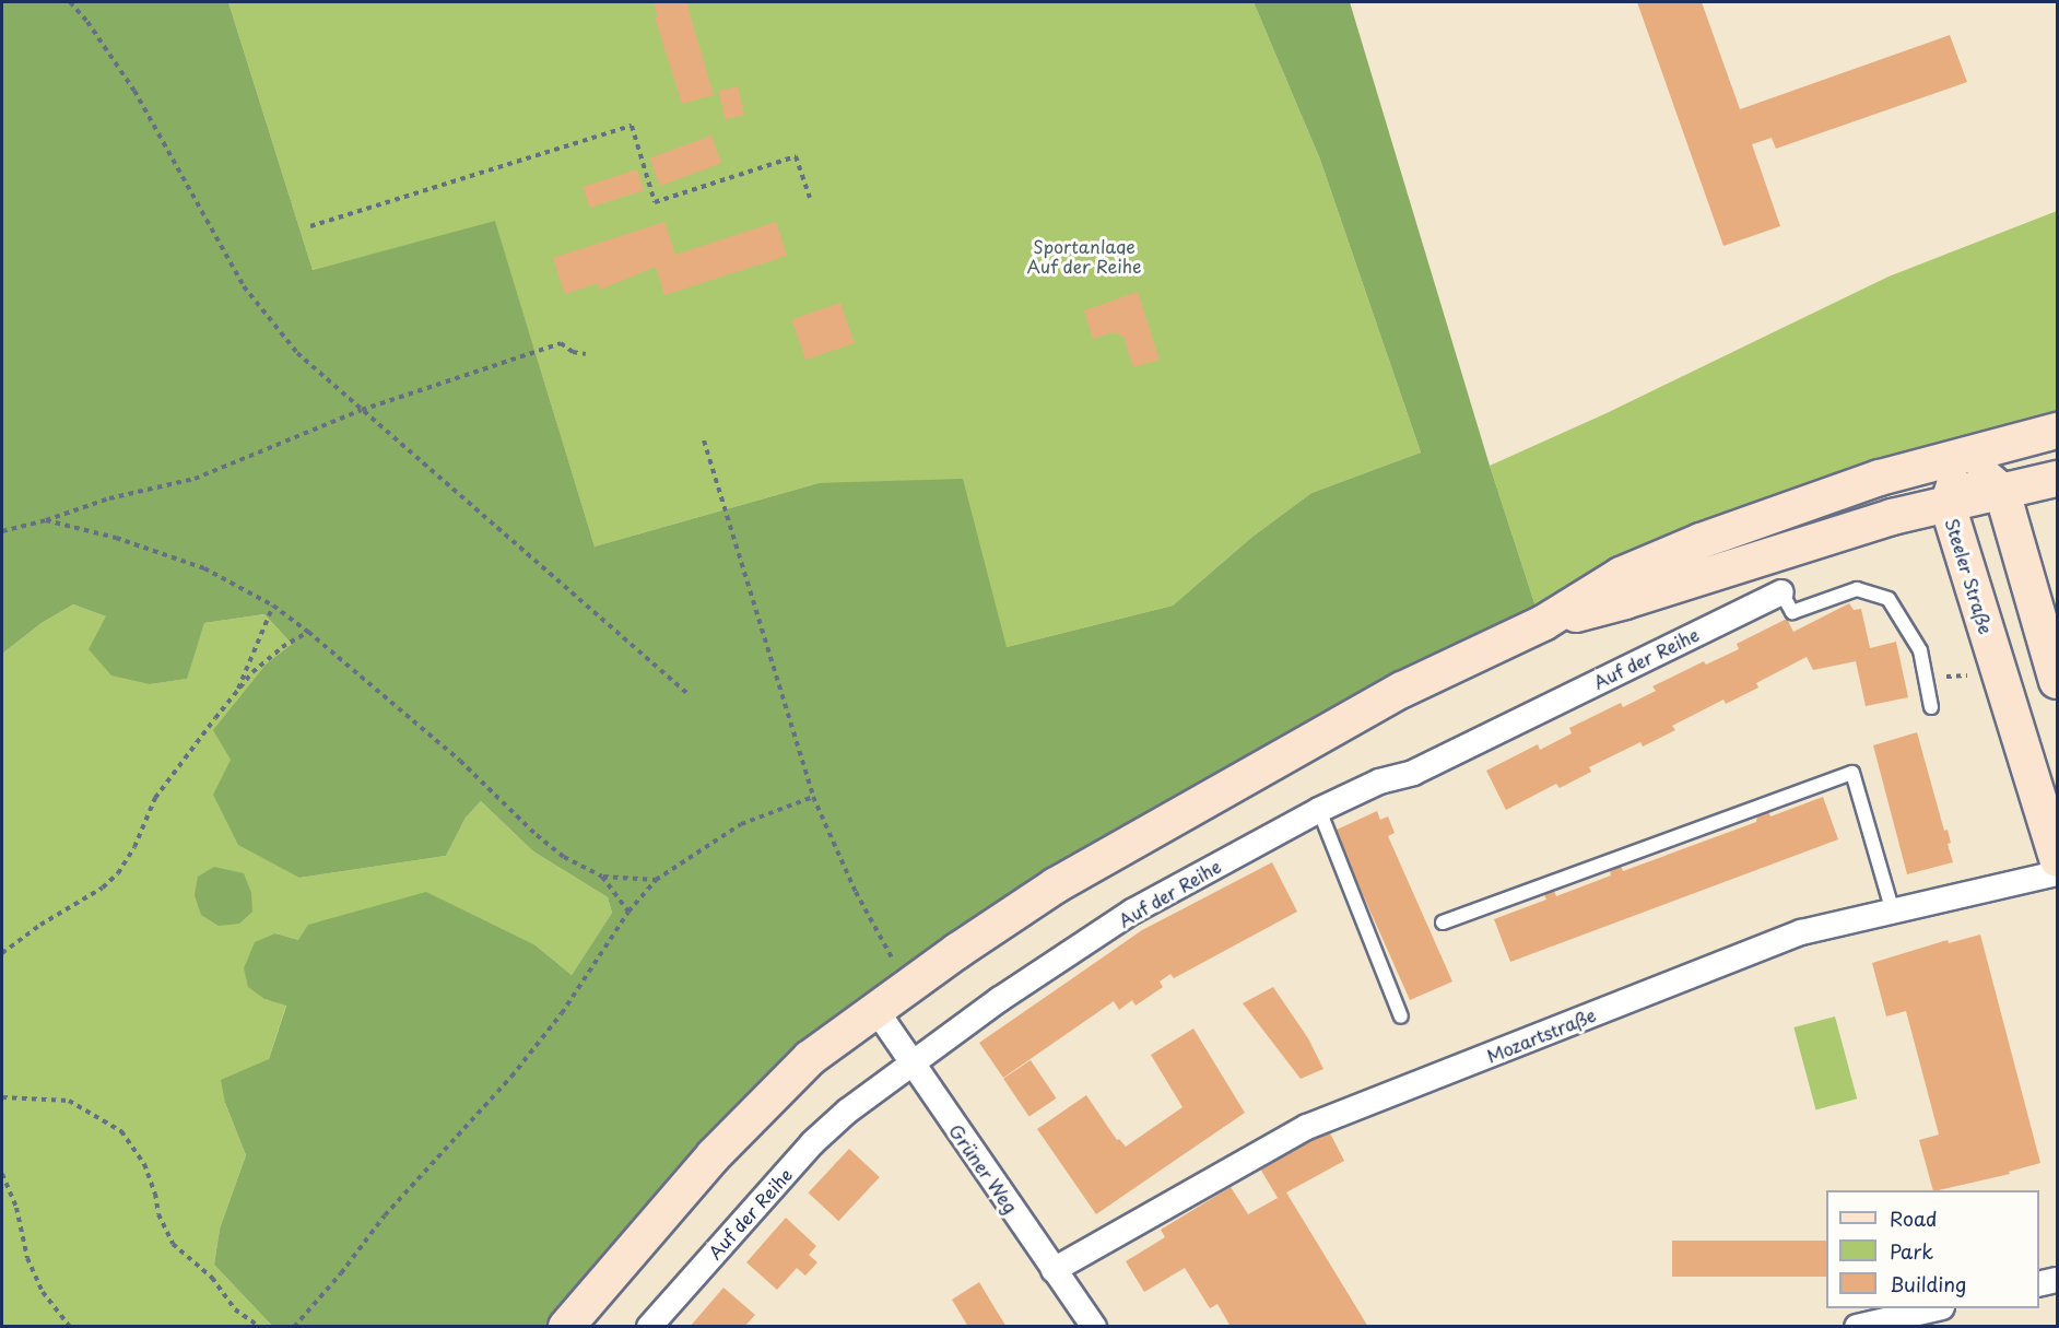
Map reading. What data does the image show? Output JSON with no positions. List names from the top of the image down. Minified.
{"streets":{"main road":["Steeler Straße"],"street":["Auf der Reihe","Mozartstraße","Grüner Weg"]},"crossings":[["Auf der Reihe","Grüner Weg"],["Mozartstraße","Grüner Weg"]],"parks":["Sportanlage Auf der Reihe"],"legend":["Road","Park","Building"]}
